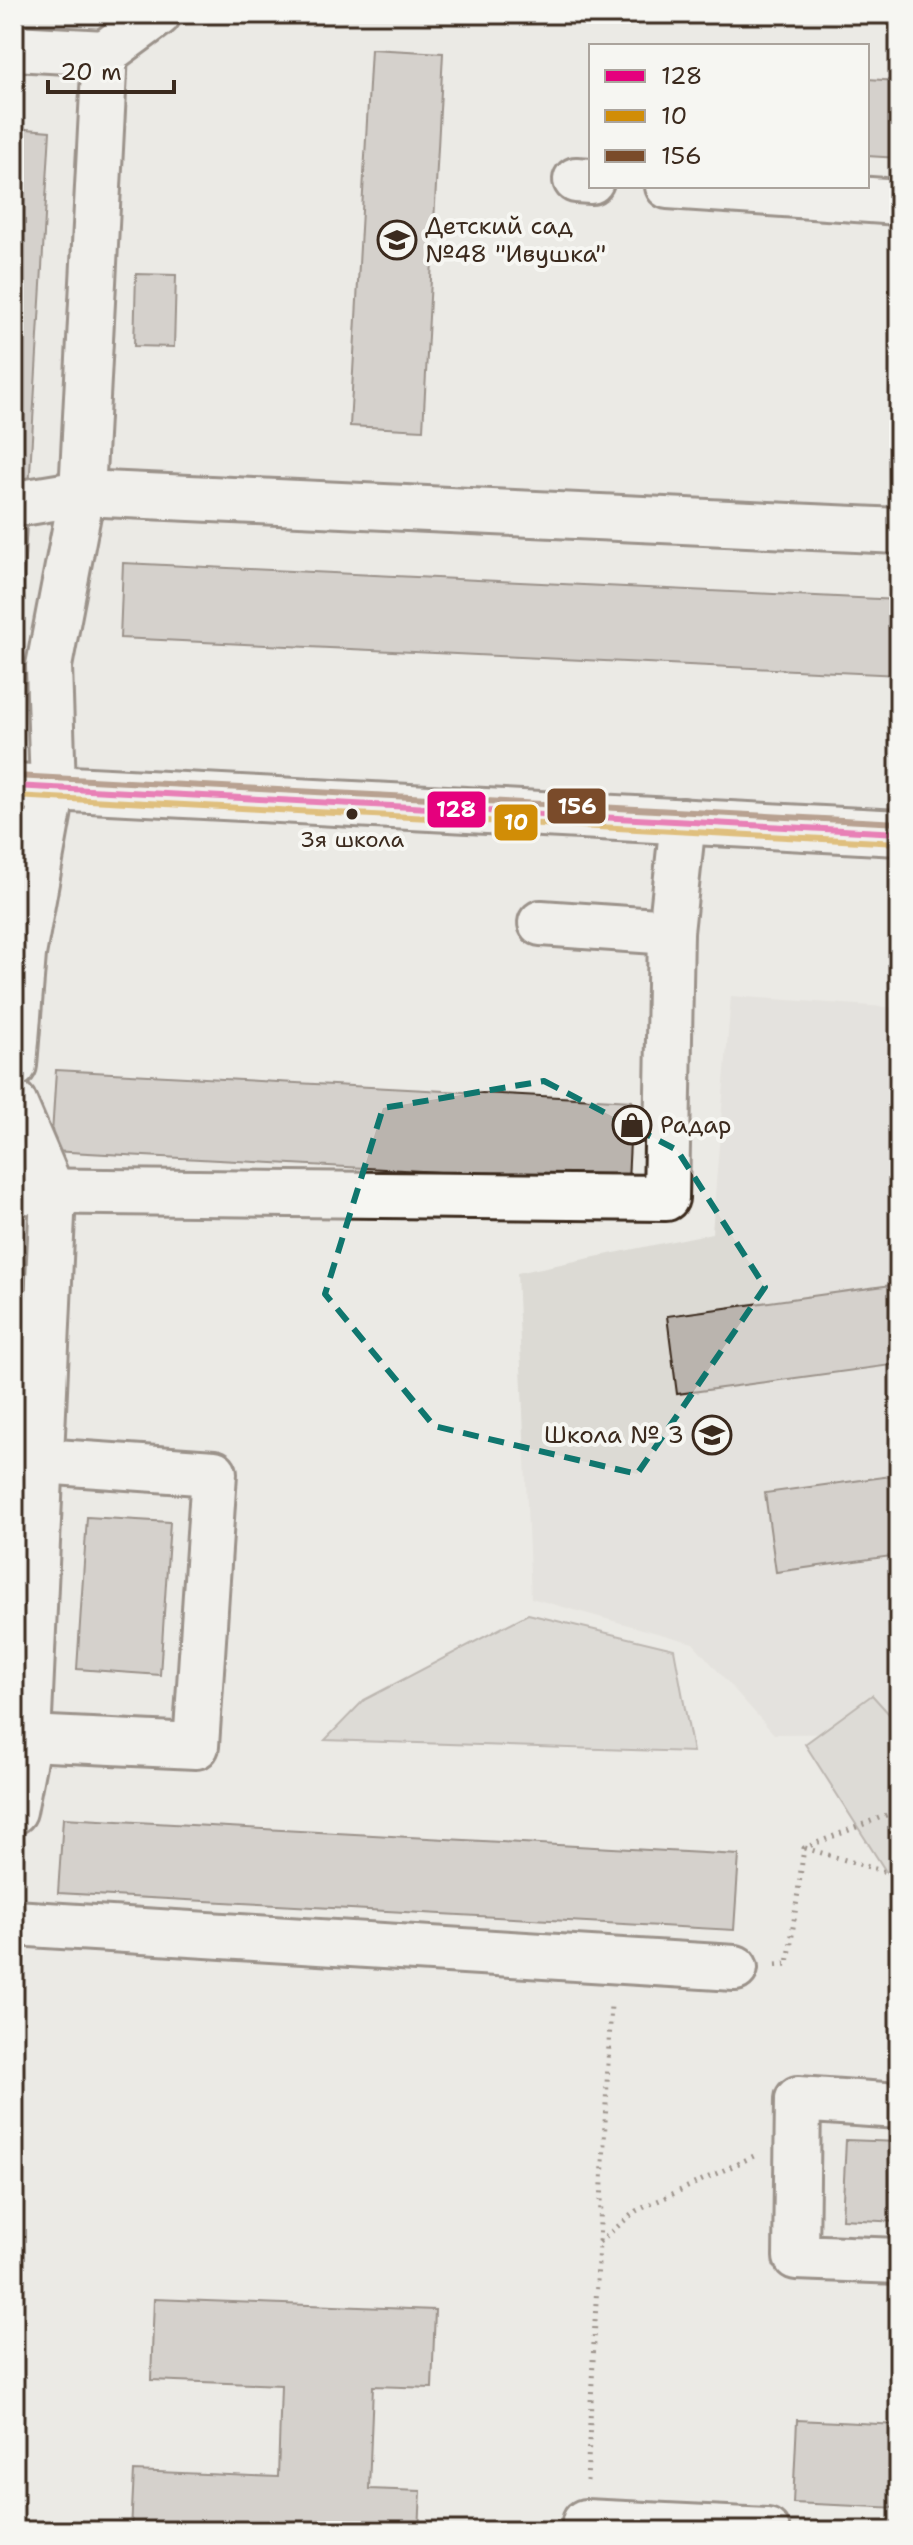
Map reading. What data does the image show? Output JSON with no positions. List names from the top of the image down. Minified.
{"places":{"school or university":["Детский сад №48 \"Ивушка\"","Школа № 3"],"other":["3я школа"],"shop":["Радар"]},"lines":["transit line 156","transit line 128","transit line 10"],"legend":["128","10","156"],"scale_bar":"20 m"}
